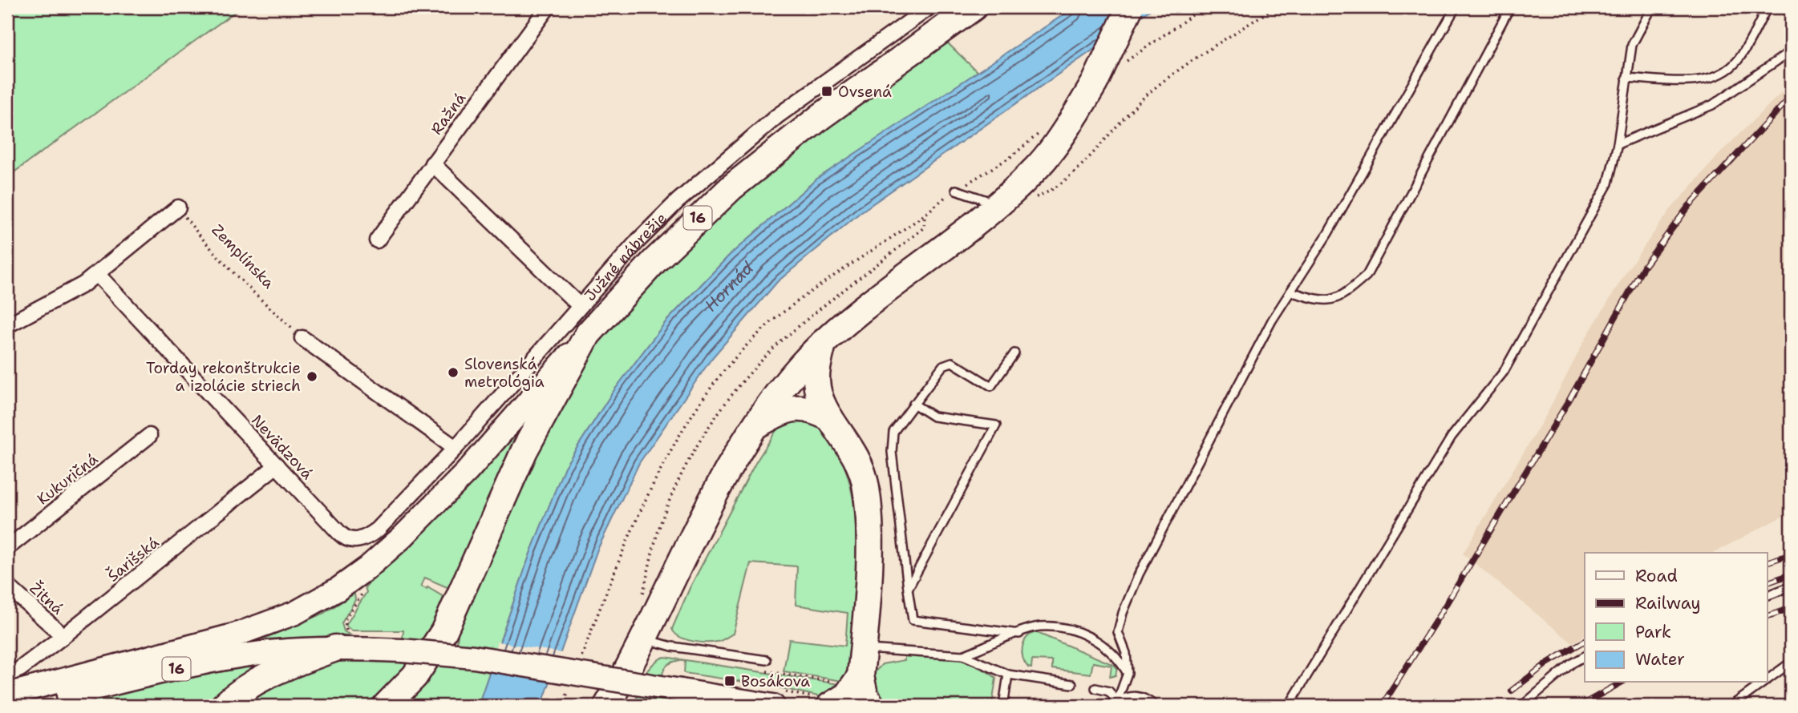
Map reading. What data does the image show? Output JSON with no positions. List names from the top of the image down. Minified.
{"streets":{"highway":["16","Južné nábrežie"],"street":["Ražná","Nevädzová","Kukuričná","Šarišská","Žitná"],"path":["Zemplínska"]},"crossings":[["Južné nábrežie","Nevädzová"],["Nevädzová","Šarišská"],["Šarišská","Žitná"]],"water":["Hornád"],"places":{"transit":["Ovsená","Bosákova"],"other":["Slovenská metrológia","Torday rekonštrukcie a izolácie striech"]},"legend":["Road","Railway","Park","Water"]}
